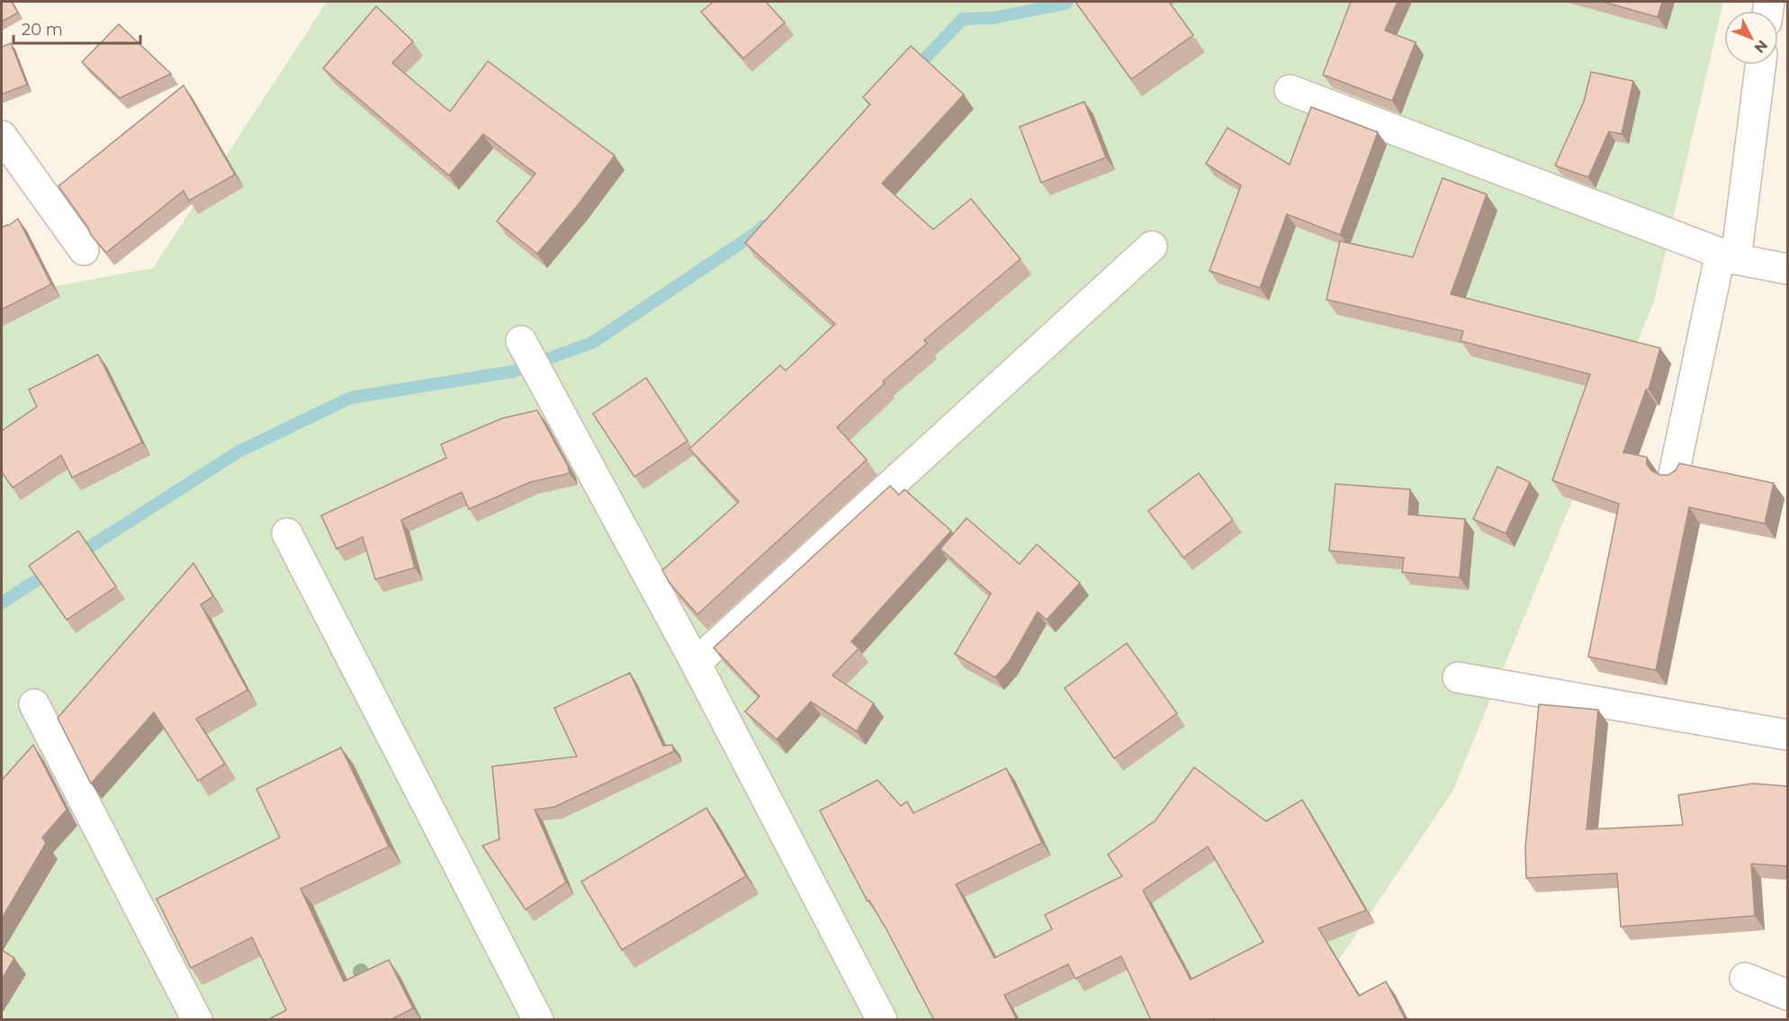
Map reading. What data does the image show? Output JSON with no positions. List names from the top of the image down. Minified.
{"scale_bar":"20 m","north":"bottom right"}
